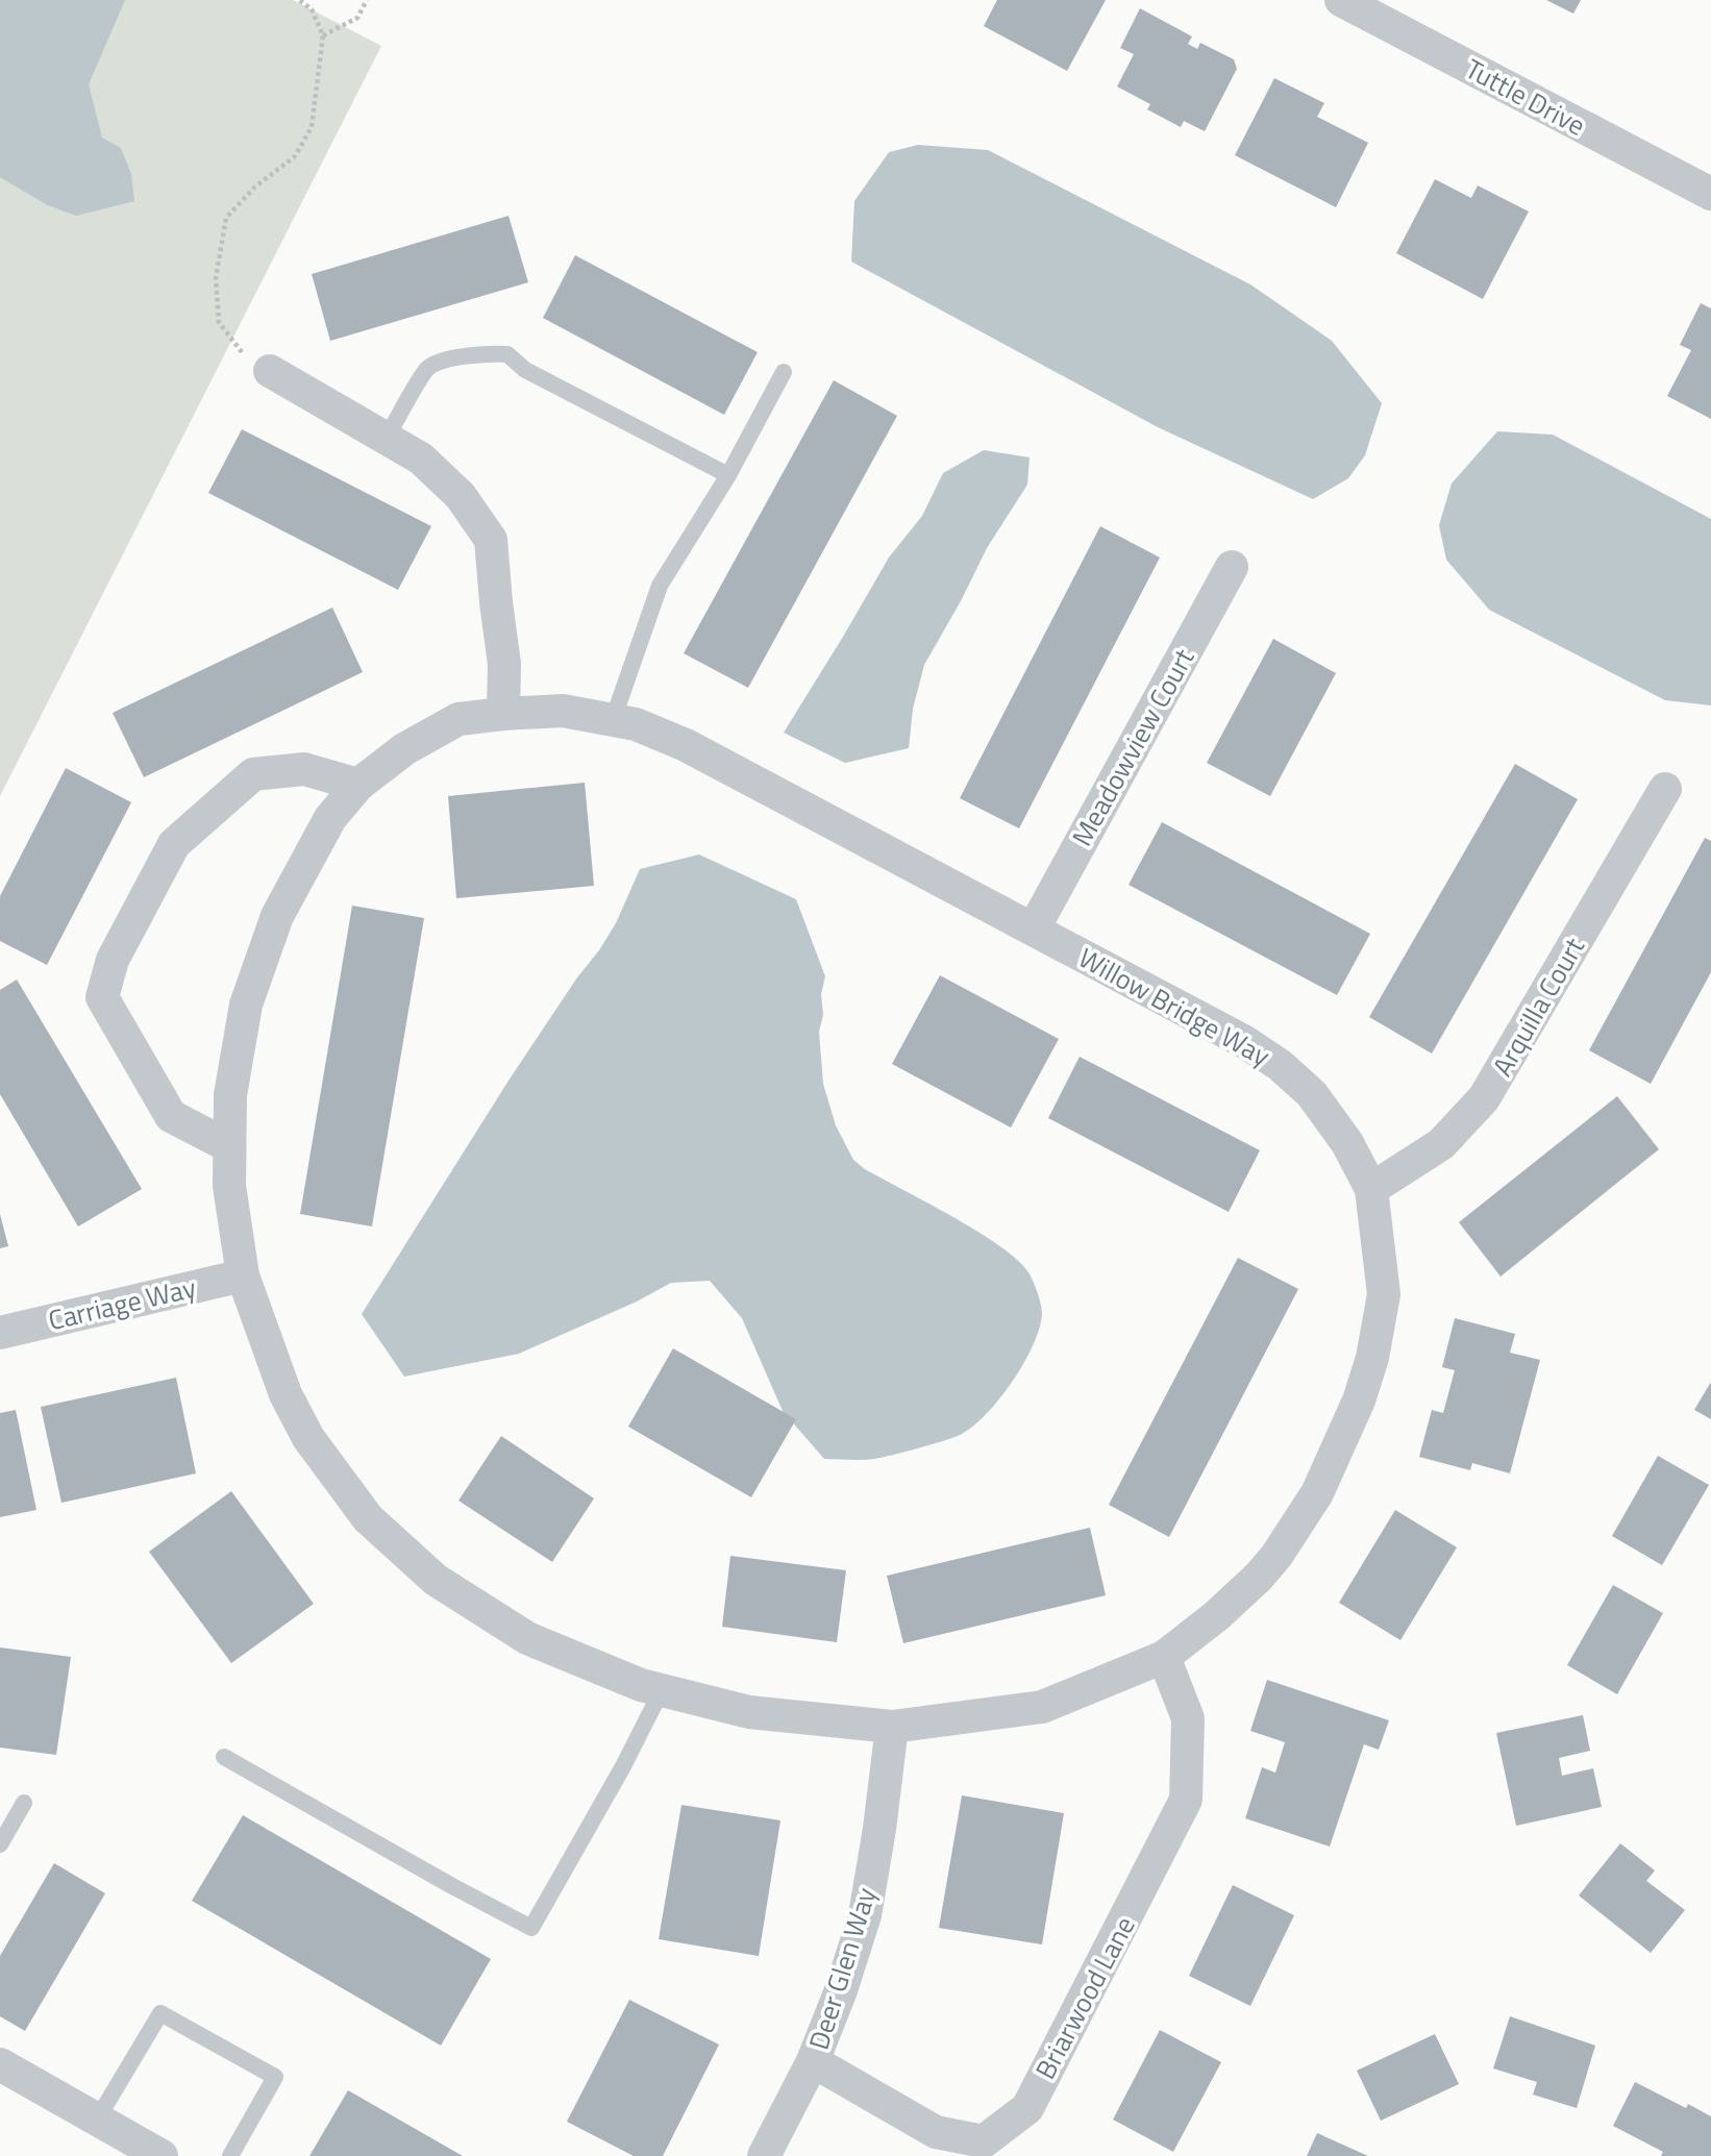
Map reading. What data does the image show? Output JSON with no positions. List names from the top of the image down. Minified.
{"streets":{"street":["Tuttle Drive","Meadowview Court","Willow Bridge Way","Arquilla Court","Carriage Way","Deer Glen Way","Briarwood Lane"]},"crossings":[["Meadowview Court","Willow Bridge Way"],["Willow Bridge Way","Arquilla Court"],["Willow Bridge Way","Carriage Way"],["Willow Bridge Way","Deer Glen Way"],["Willow Bridge Way","Briarwood Lane"],["Deer Glen Way","Briarwood Lane"]]}
